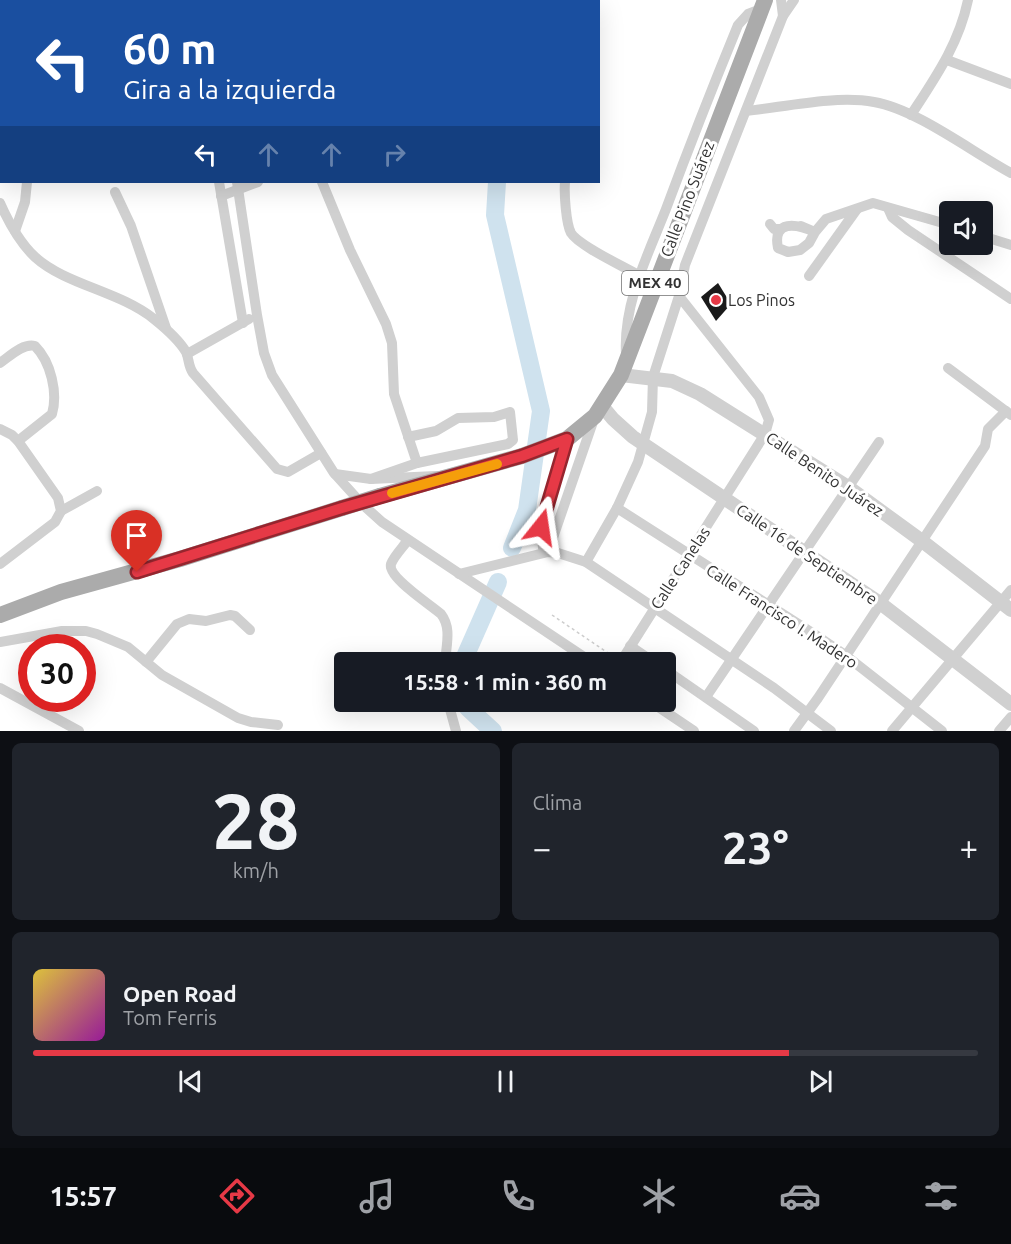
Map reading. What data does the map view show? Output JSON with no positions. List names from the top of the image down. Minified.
{"streets":{"main road":["Calle Pino Suárez","MEX 40"],"street":["Calle Benito Juárez","Calle 16 de Septiembre","Calle Canelas","Calle Francisco I. Madero"]},"crossings":[["Calle Pino Suárez","MEX 40"],["Calle Pino Suárez","Calle Benito Juárez"],["Calle Pino Suárez","Calle 16 de Septiembre"],["Calle Benito Juárez","Calle Canelas"],["Calle 16 de Septiembre","Calle Canelas"],["Calle Canelas","Calle Francisco I. Madero"]],"places":["Los Pinos"],"page":{"turn":["60 m","Gira a la izquierda"],"limit":"30","trip":"15:58 · 1 min · 360 m","tile":[["28","km/h"],"Clima"],"heat":["−","23°","+"],"song":["Open Road","Tom Ferris"],"tabs":"15:57"}}
